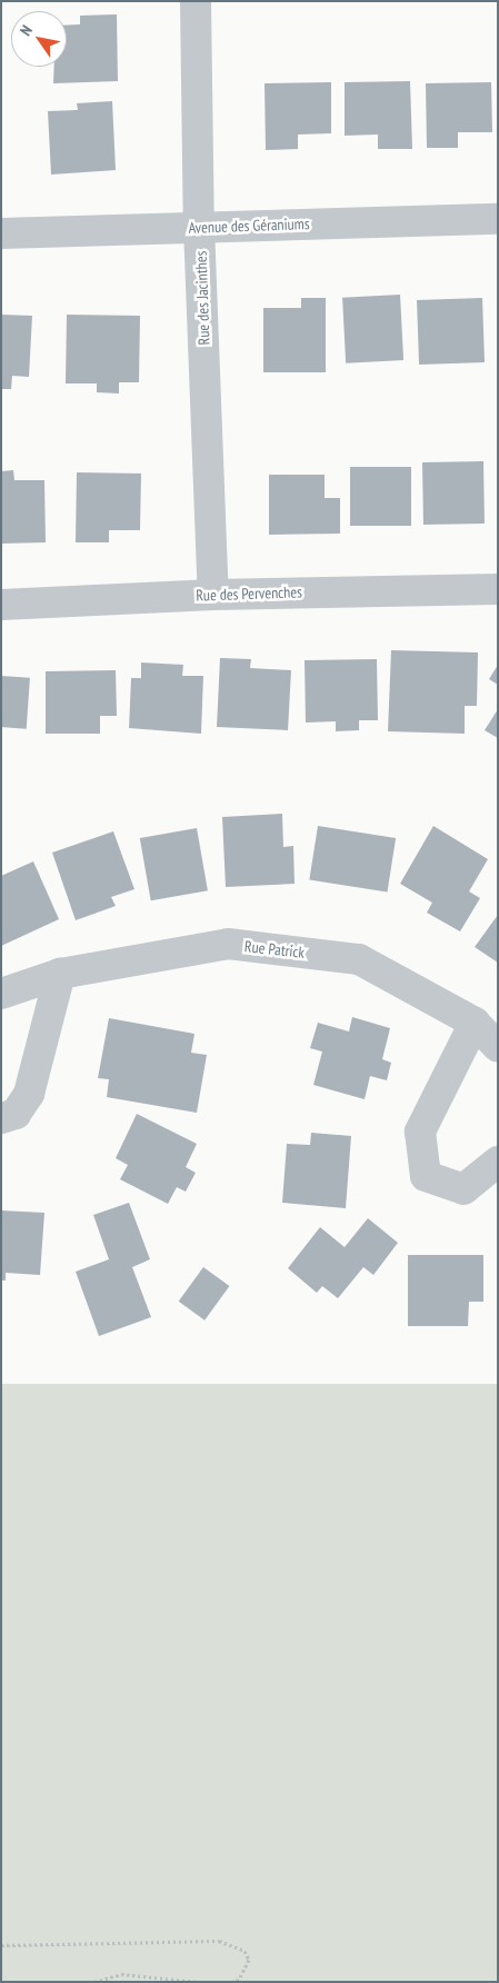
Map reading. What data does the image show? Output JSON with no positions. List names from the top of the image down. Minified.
{"streets":{"street":["Avenue des Géraniums","Rue des Jacinthes","Rue des Pervenches","Rue Patrick"]},"crossings":[["Avenue des Géraniums","Rue des Jacinthes"],["Rue des Jacinthes","Rue des Pervenches"]],"north":"top left"}
